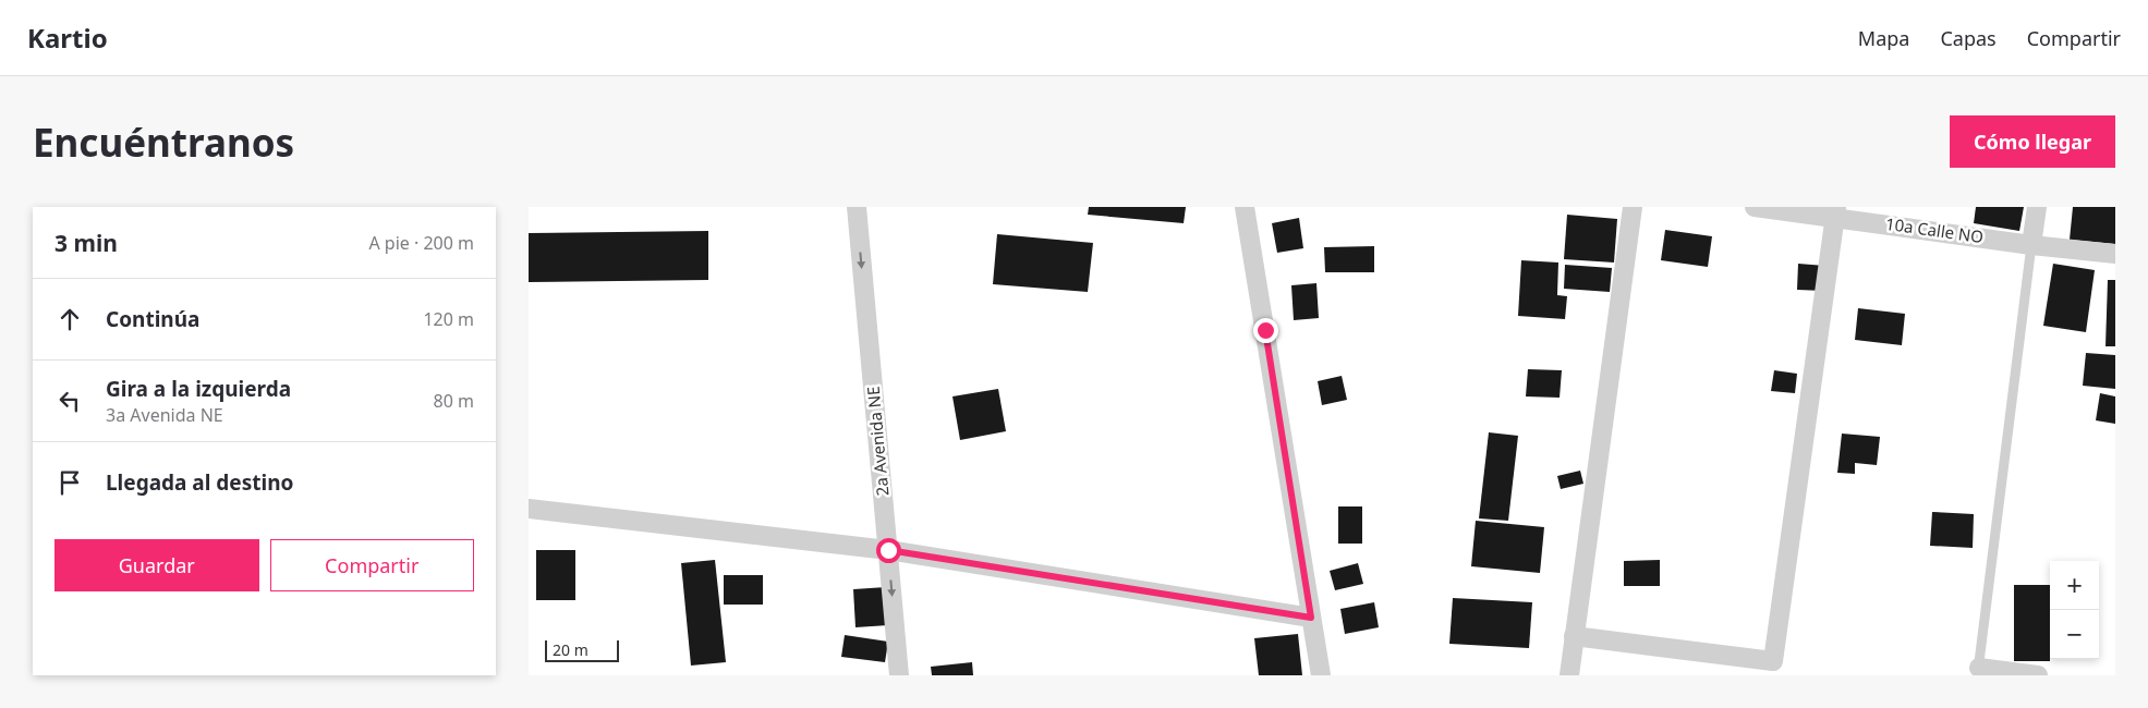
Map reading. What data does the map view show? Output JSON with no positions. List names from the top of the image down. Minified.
{"streets":{"street":["10a Calle NO","2a Avenida NE"]},"one_way":["2a Avenida NE"],"scale_bar":"20 m","page":{"header":"Kartio","nav":["Mapa","Capas","Compartir"],"buttons":["Cómo llegar",["Guardar","Compartir"]],"title":"Encuéntranos","heading":["3 min","A pie · 200 m"],"list":[["Continúa","120 m"],["Gira a la izquierda","3a Avenida NE","80 m"],"Llegada al destino"],"map_buttons":["+","−"],"scale":"20 m"}}
